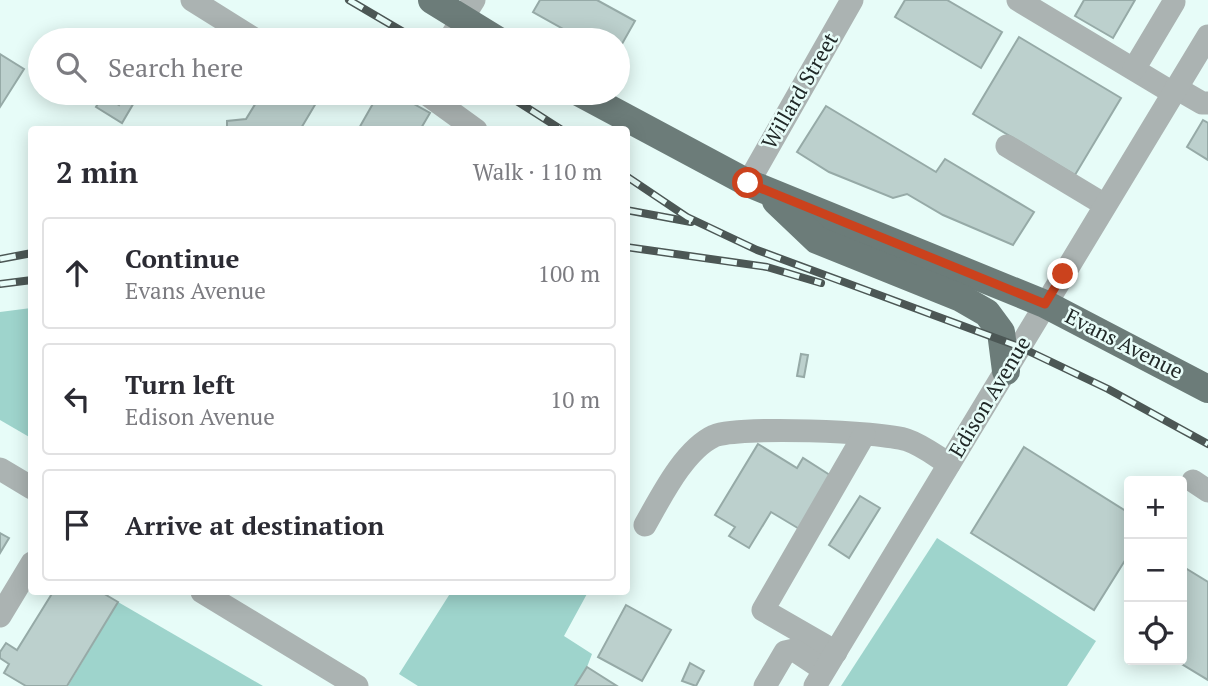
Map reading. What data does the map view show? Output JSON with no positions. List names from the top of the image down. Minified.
{"streets":{"main road":["Evans Avenue"],"street":["Willard Street","Edison Avenue"]},"crossings":[["Willard Street","Evans Avenue"],["Evans Avenue","Edison Avenue"]],"page":{"search":"Search here","heading":["2 min","Walk · 110 m"],"list":[["Continue","Evans Avenue","100 m"],["Turn left","Edison Avenue","10 m"],"Arrive at destination"],"map_buttons":["+","−"]}}
